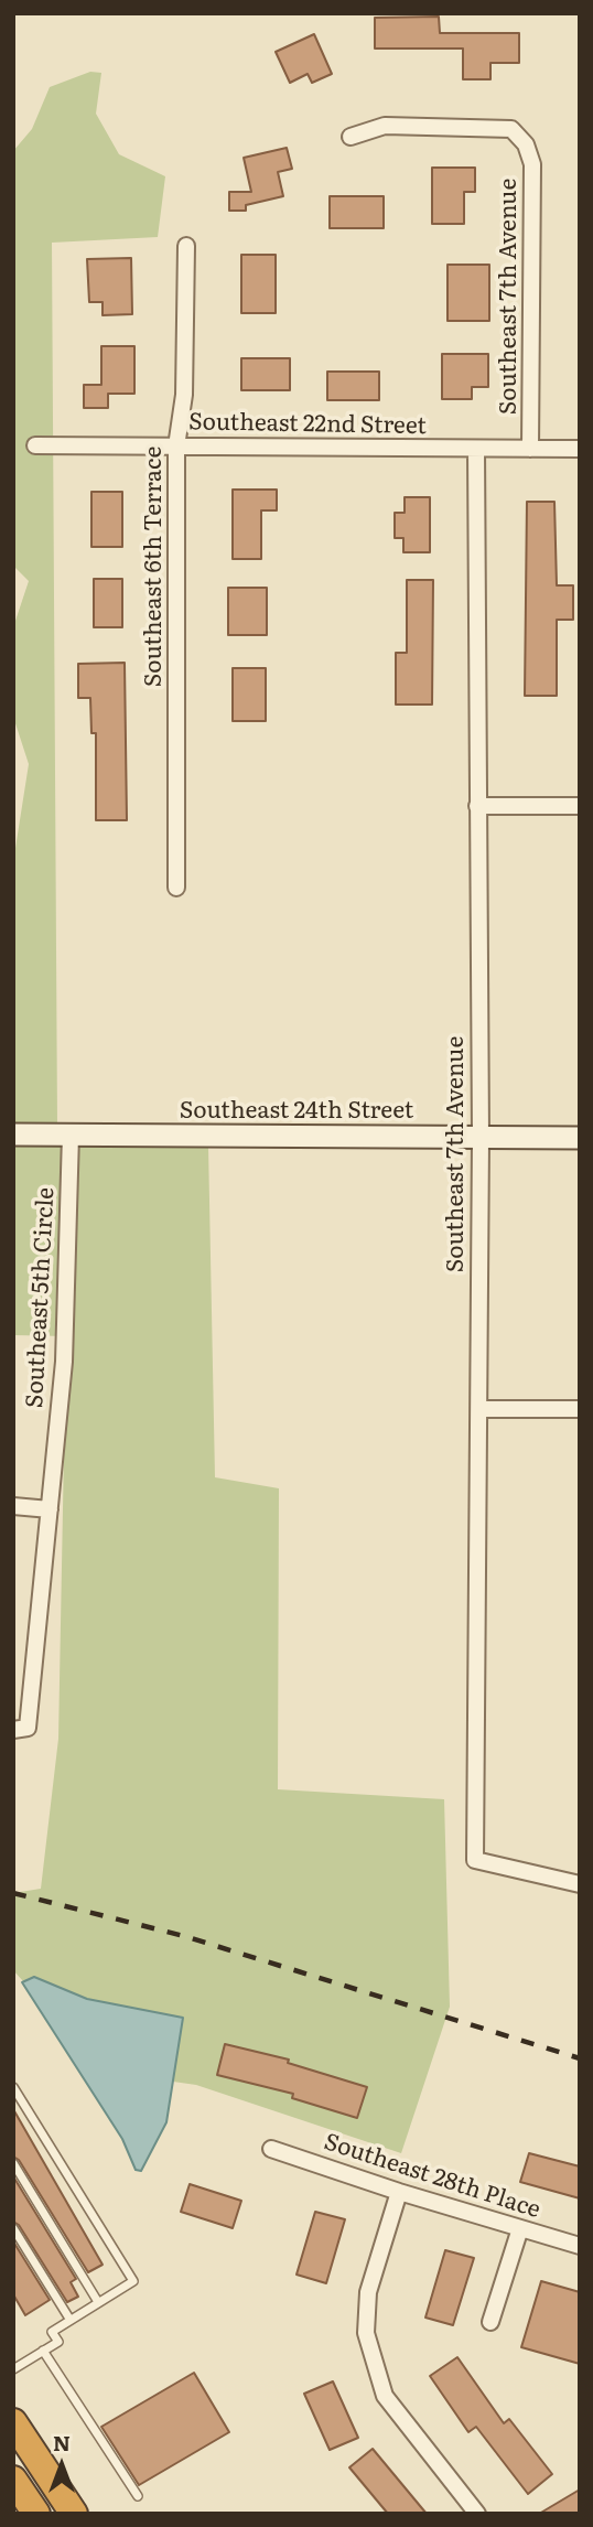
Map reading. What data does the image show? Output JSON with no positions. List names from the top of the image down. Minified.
{"streets":{"street":["Southeast 7th Avenue","Southeast 22nd Street","Southeast 6th Terrace","Southeast 24th Street","Southeast 5th Circle","Southeast 28th Place"]},"crossings":[["Southeast 7th Avenue","Southeast 22nd Street"],["Southeast 7th Avenue","Southeast 24th Street"],["Southeast 22nd Street","Southeast 6th Terrace"],["Southeast 24th Street","Southeast 5th Circle"]],"north":"top"}
